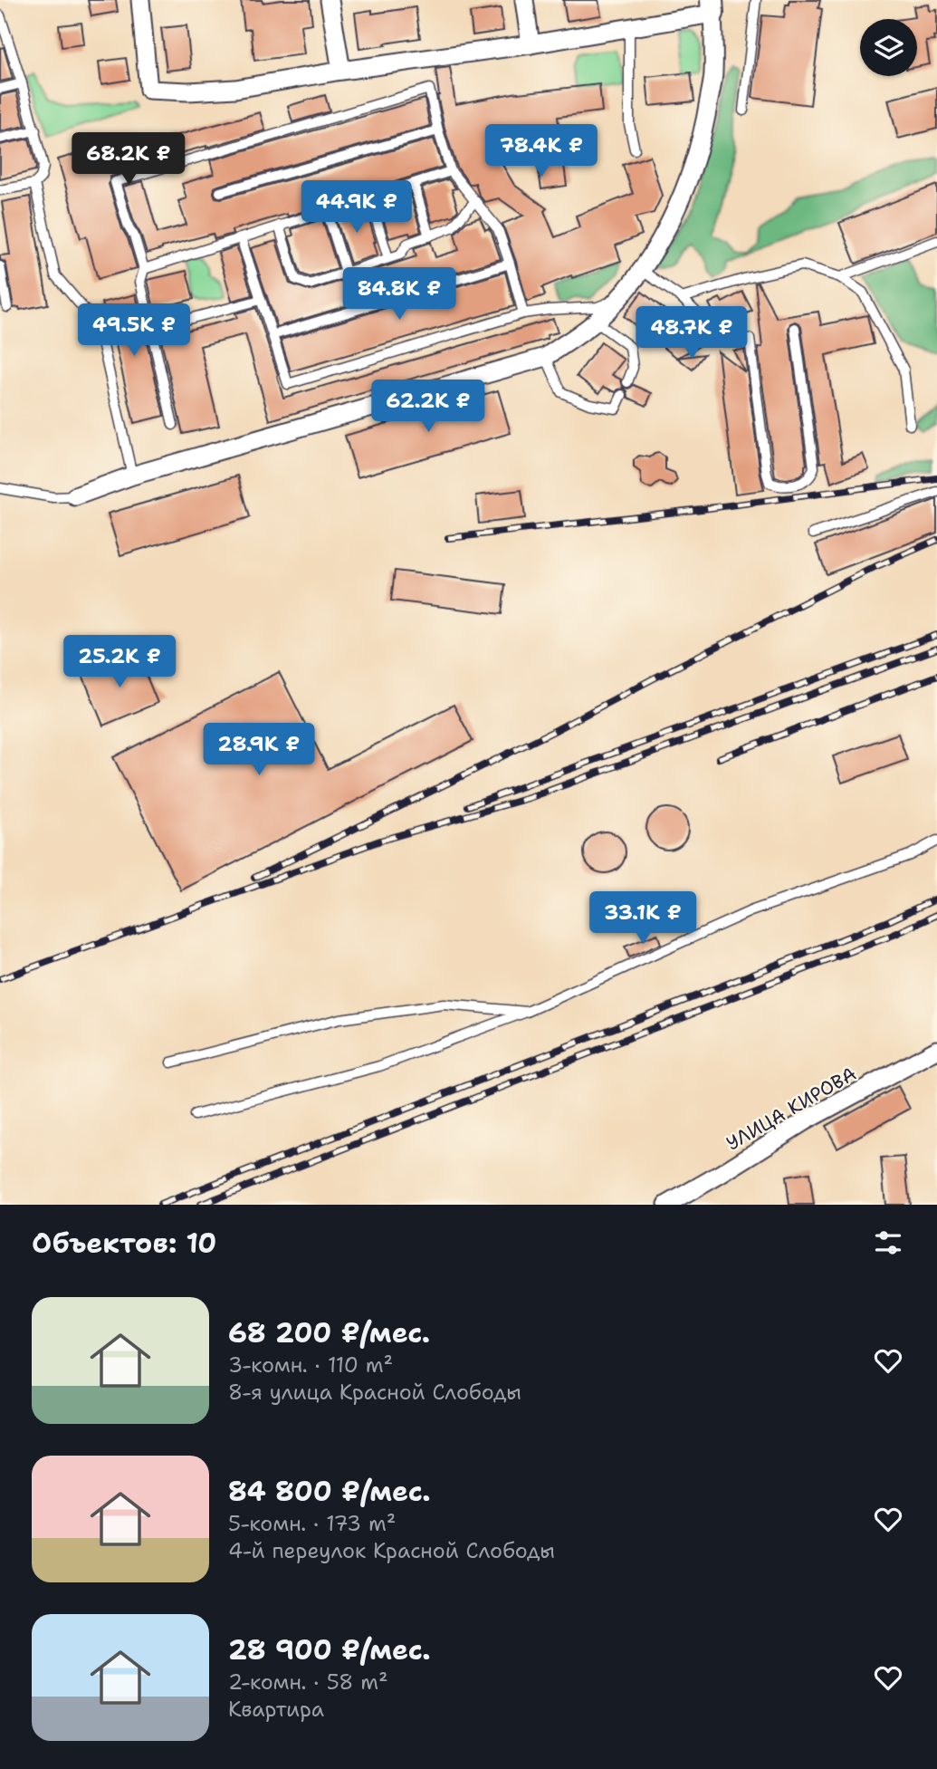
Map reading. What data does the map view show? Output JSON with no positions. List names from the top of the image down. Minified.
{"streets":{"street":["УЛИЦА КИРОВА"]},"page":{"price":["78.4K ₽","68.2K ₽","44.9K ₽","84.8K ₽","49.5K ₽","48.7K ₽","62.2K ₽","25.2K ₽","28.9K ₽","33.1K ₽"],"heading":"Объектов: 10","list":[{"name":"68 200 ₽/мес.","note":"3-комн. · 110 m² · 8-я улица Красной Слободы"},{"name":"84 800 ₽/мес.","note":"5-комн. · 173 m² · 4-й переулок Красной Слободы"},{"name":"28 900 ₽/мес.","note":"2-комн. · 58 m² · Квартира"}]}}
